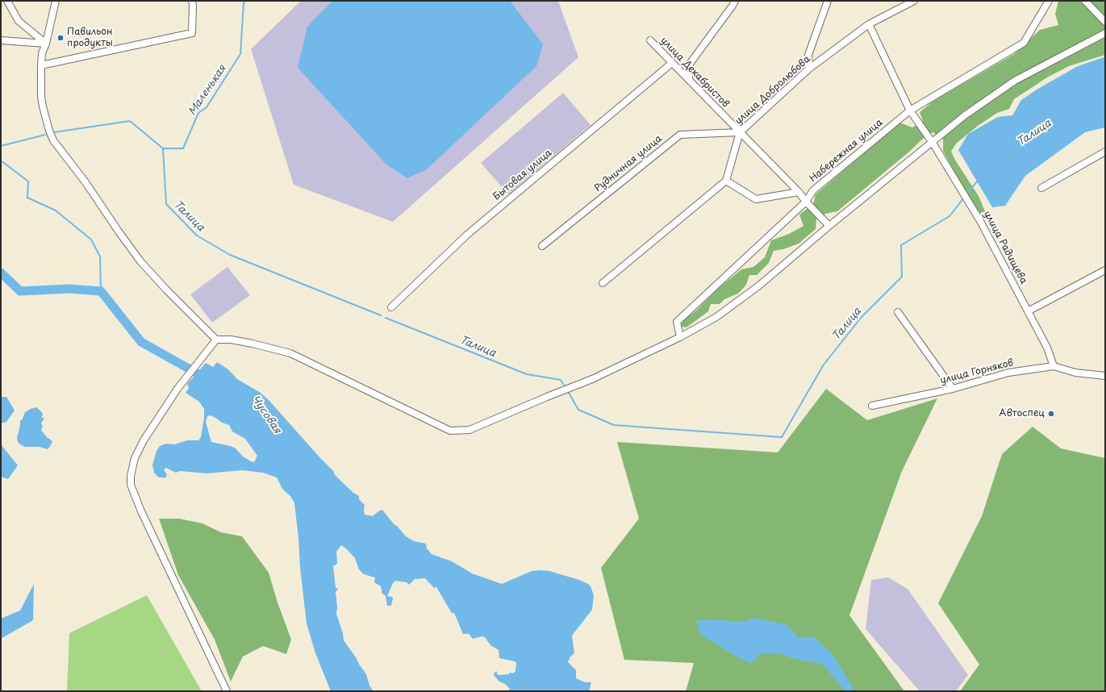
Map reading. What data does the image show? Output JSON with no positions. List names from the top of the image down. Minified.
{"streets":{"street":["улица Декабристов","улица Добролюбова","Набережная улица","Рудничная улица","Бытовая улица","улица Радищева","улица Горняков"]},"crossings":[["улица Декабристов","улица Добролюбова"],["улица Декабристов","Набережная улица"],["улица Декабристов","Рудничная улица"],["улица Декабристов","Бытовая улица"],["улица Добролюбова","Рудничная улица"],["улица Добролюбова","улица Радищева"],["Набережная улица","улица Радищева"],["улица Радищева","улица Горняков"]],"water":["Маленькая","Талица","Чусовая"],"places":["Павильон продукты","Автоспец"]}
